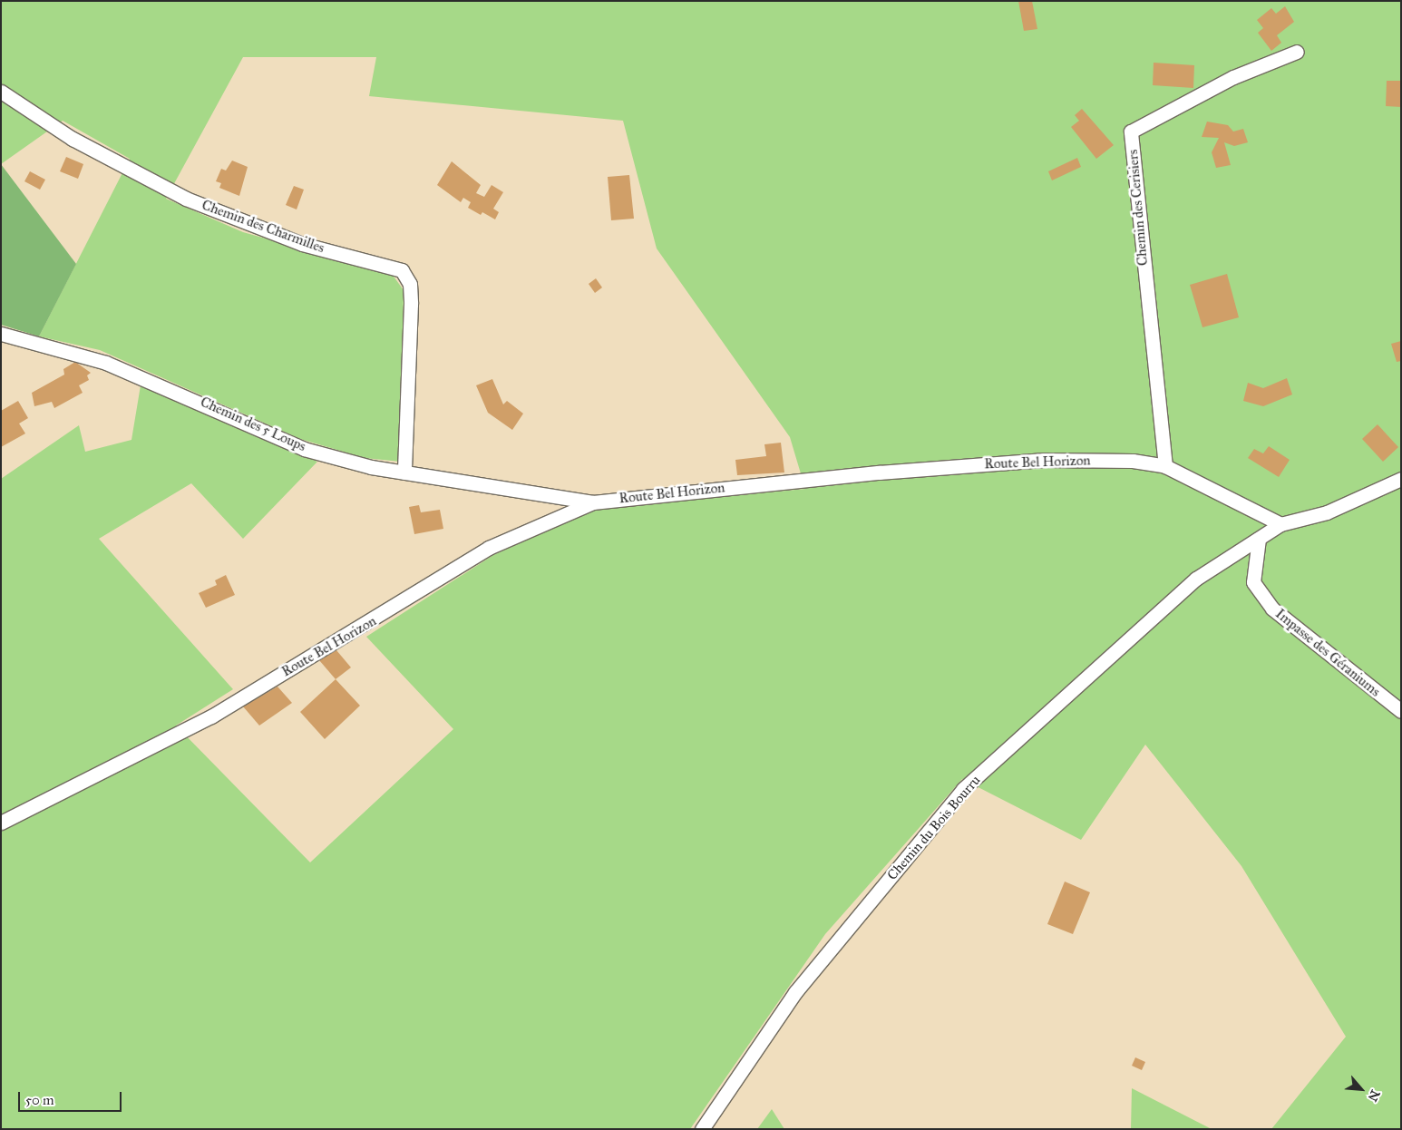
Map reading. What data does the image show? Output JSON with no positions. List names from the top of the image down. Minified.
{"streets":{"street":["Chemin des Cerisiers","Chemin des Charmilles","Chemin des 5 Loups","Route Bel Horizon","Impasse des Géraniums","Chemin du Bois Bourru"]},"crossings":[["Chemin des Cerisiers","Route Bel Horizon"],["Chemin des Charmilles","Chemin des 5 Loups"],["Chemin des 5 Loups","Route Bel Horizon"],["Route Bel Horizon","Chemin du Bois Bourru"],["Impasse des Géraniums","Chemin du Bois Bourru"]],"scale_bar":"50 m","north":"bottom right"}
